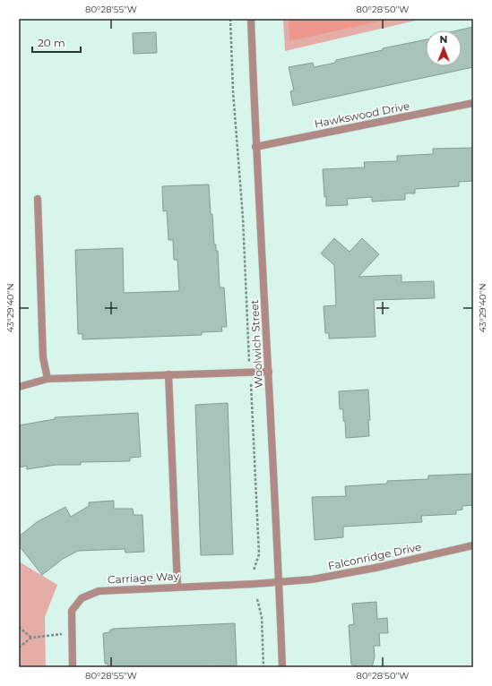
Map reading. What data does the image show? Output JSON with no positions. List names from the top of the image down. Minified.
{"streets":{"street":["Hawkswood Drive","Woolwich Street","Falconridge Drive","Carriage Way"]},"crossings":[["Hawkswood Drive","Woolwich Street"],["Woolwich Street","Falconridge Drive"],["Woolwich Street","Carriage Way"],["Falconridge Drive","Carriage Way"]],"scale_bar":"20 m","north":"top","coordinates":["80°28'55\"W","80°28'50\"W","43°29'40\"N"]}
